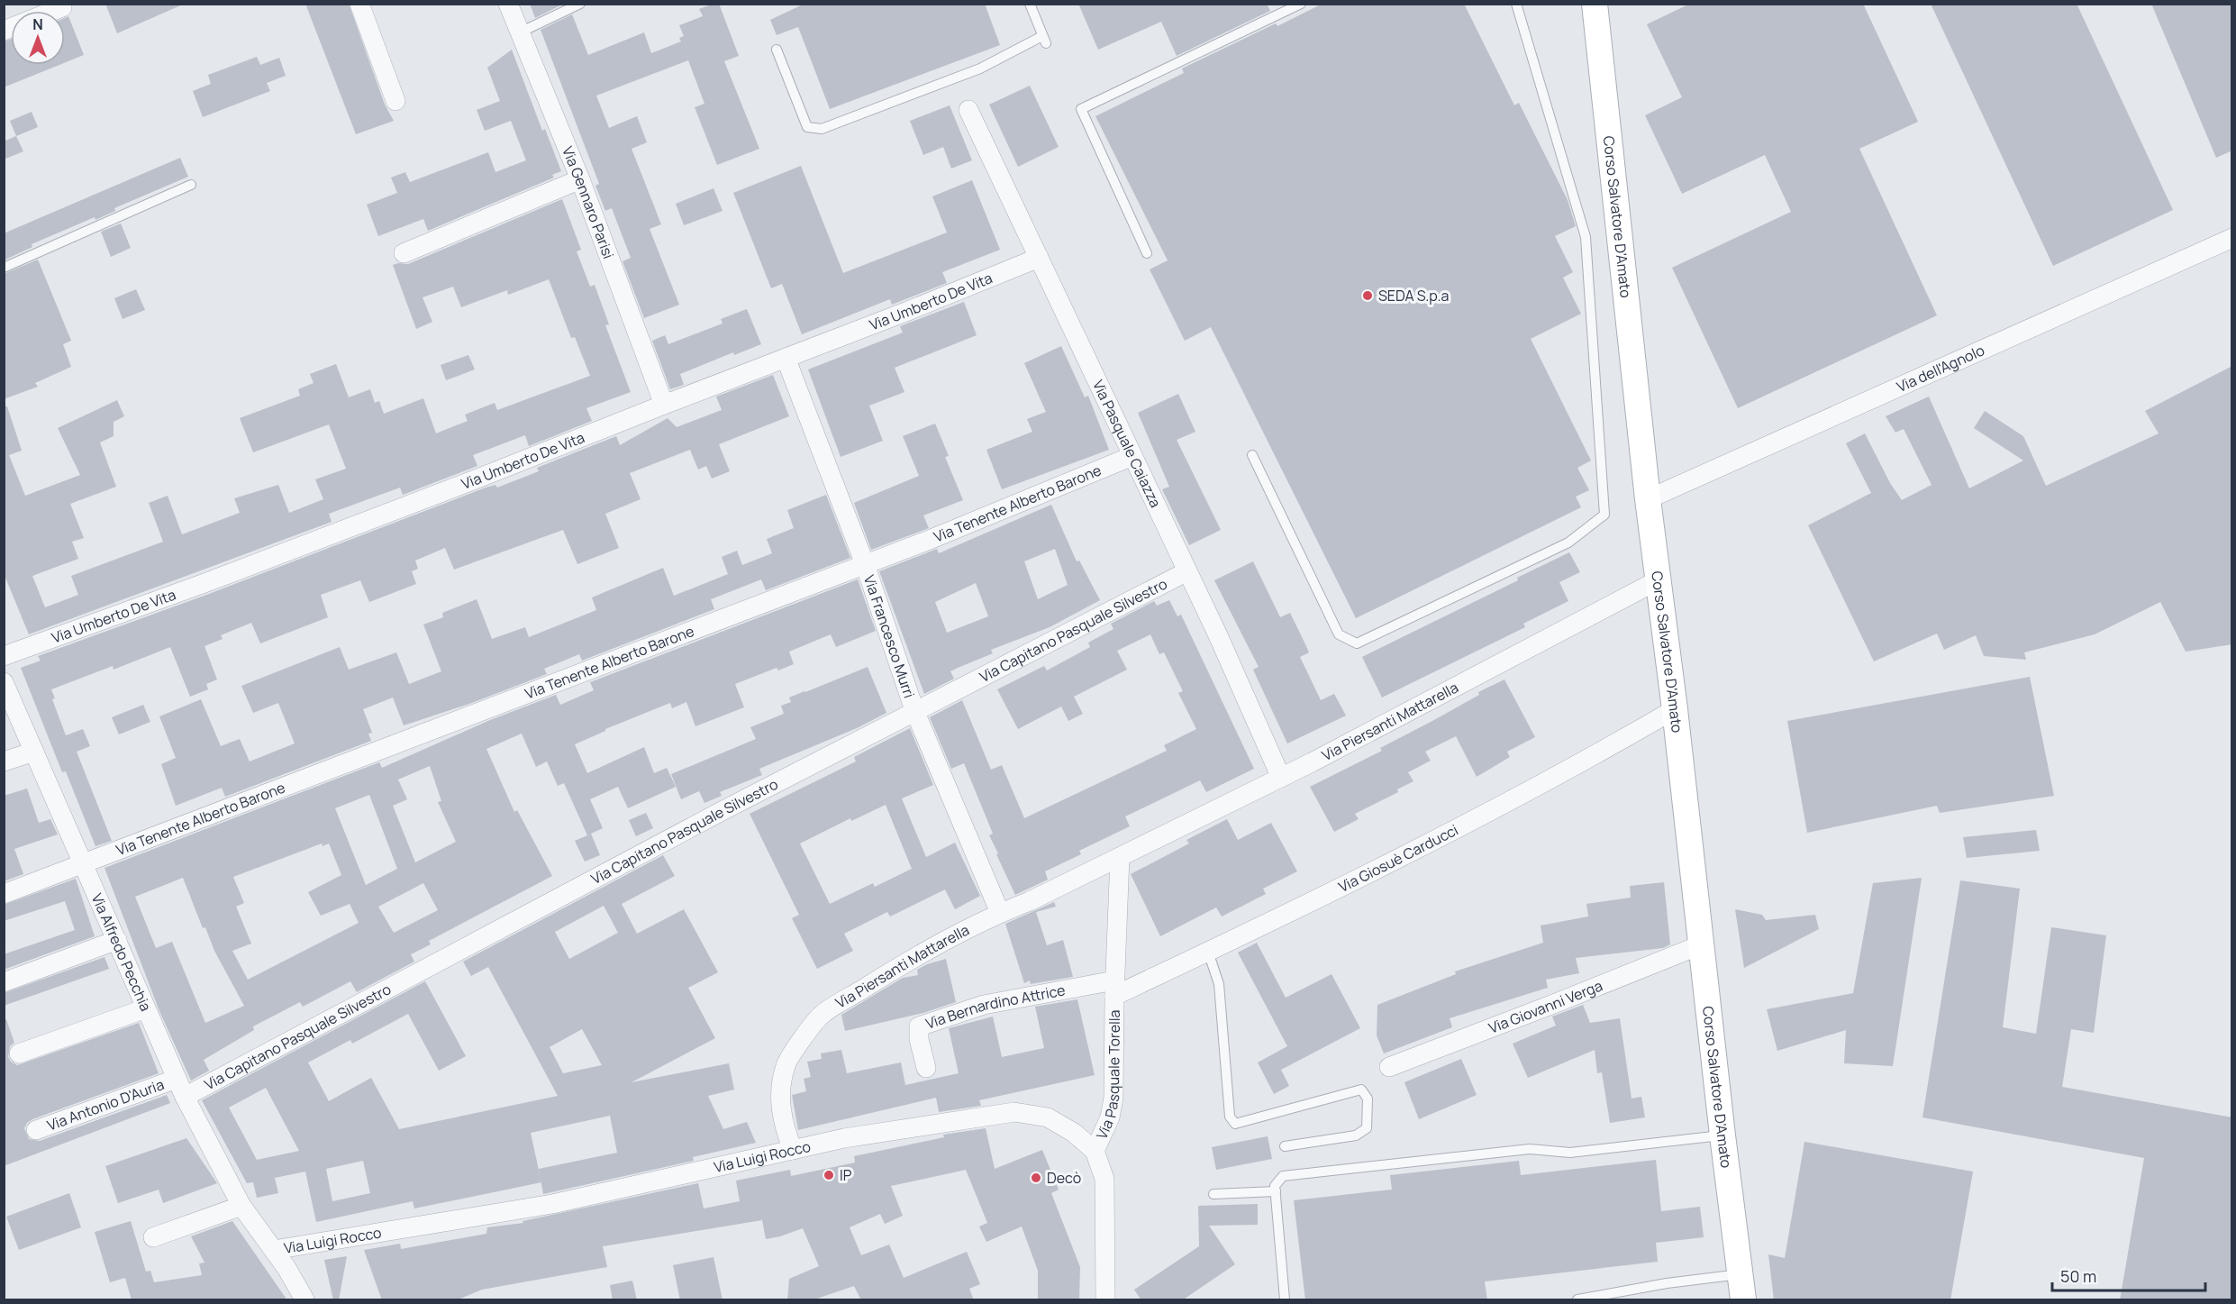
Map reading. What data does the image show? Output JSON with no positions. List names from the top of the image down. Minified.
{"streets":{"street":["Via Gennaro Parisi","Corso Salvatore D'Amato","Via Umberto De Vita","Via dell'Agnolo","Via Pasquale Caiazza","Via Tenente Alberto Barone","Via Capitano Pasquale Silvestro","Via Francesco Murri","Via Piersanti Mattarella","Via Giosuè Carducci","Via Alfredo Pecchia","Via Giovanni Verga","Via Bernardino Attrice","Via Pasquale Torella","Via Antonio D'Auria","Via Luigi Rocco"]},"crossings":[["Via Gennaro Parisi","Via Umberto De Vita"],["Corso Salvatore D'Amato","Via dell'Agnolo"],["Corso Salvatore D'Amato","Via Piersanti Mattarella"],["Corso Salvatore D'Amato","Via Giosuè Carducci"],["Corso Salvatore D'Amato","Via Giovanni Verga"],["Via Umberto De Vita","Via Pasquale Caiazza"],["Via Umberto De Vita","Via Francesco Murri"],["Via Pasquale Caiazza","Via Tenente Alberto Barone"],["Via Pasquale Caiazza","Via Capitano Pasquale Silvestro"],["Via Pasquale Caiazza","Via Piersanti Mattarella"],["Via Tenente Alberto Barone","Via Francesco Murri"],["Via Tenente Alberto Barone","Via Alfredo Pecchia"],["Via Capitano Pasquale Silvestro","Via Francesco Murri"],["Via Capitano Pasquale Silvestro","Via Alfredo Pecchia"],["Via Francesco Murri","Via Piersanti Mattarella"],["Via Piersanti Mattarella","Via Luigi Rocco"],["Via Giosuè Carducci","Via Bernardino Attrice"],["Via Giosuè Carducci","Via Pasquale Torella"],["Via Alfredo Pecchia","Via Antonio D'Auria"],["Via Alfredo Pecchia","Via Luigi Rocco"],["Via Bernardino Attrice","Via Pasquale Torella"],["Via Pasquale Torella","Via Luigi Rocco"]],"places":["SEDA S.p.a","IP","Decò"],"scale_bar":"50 m","north":"top"}
